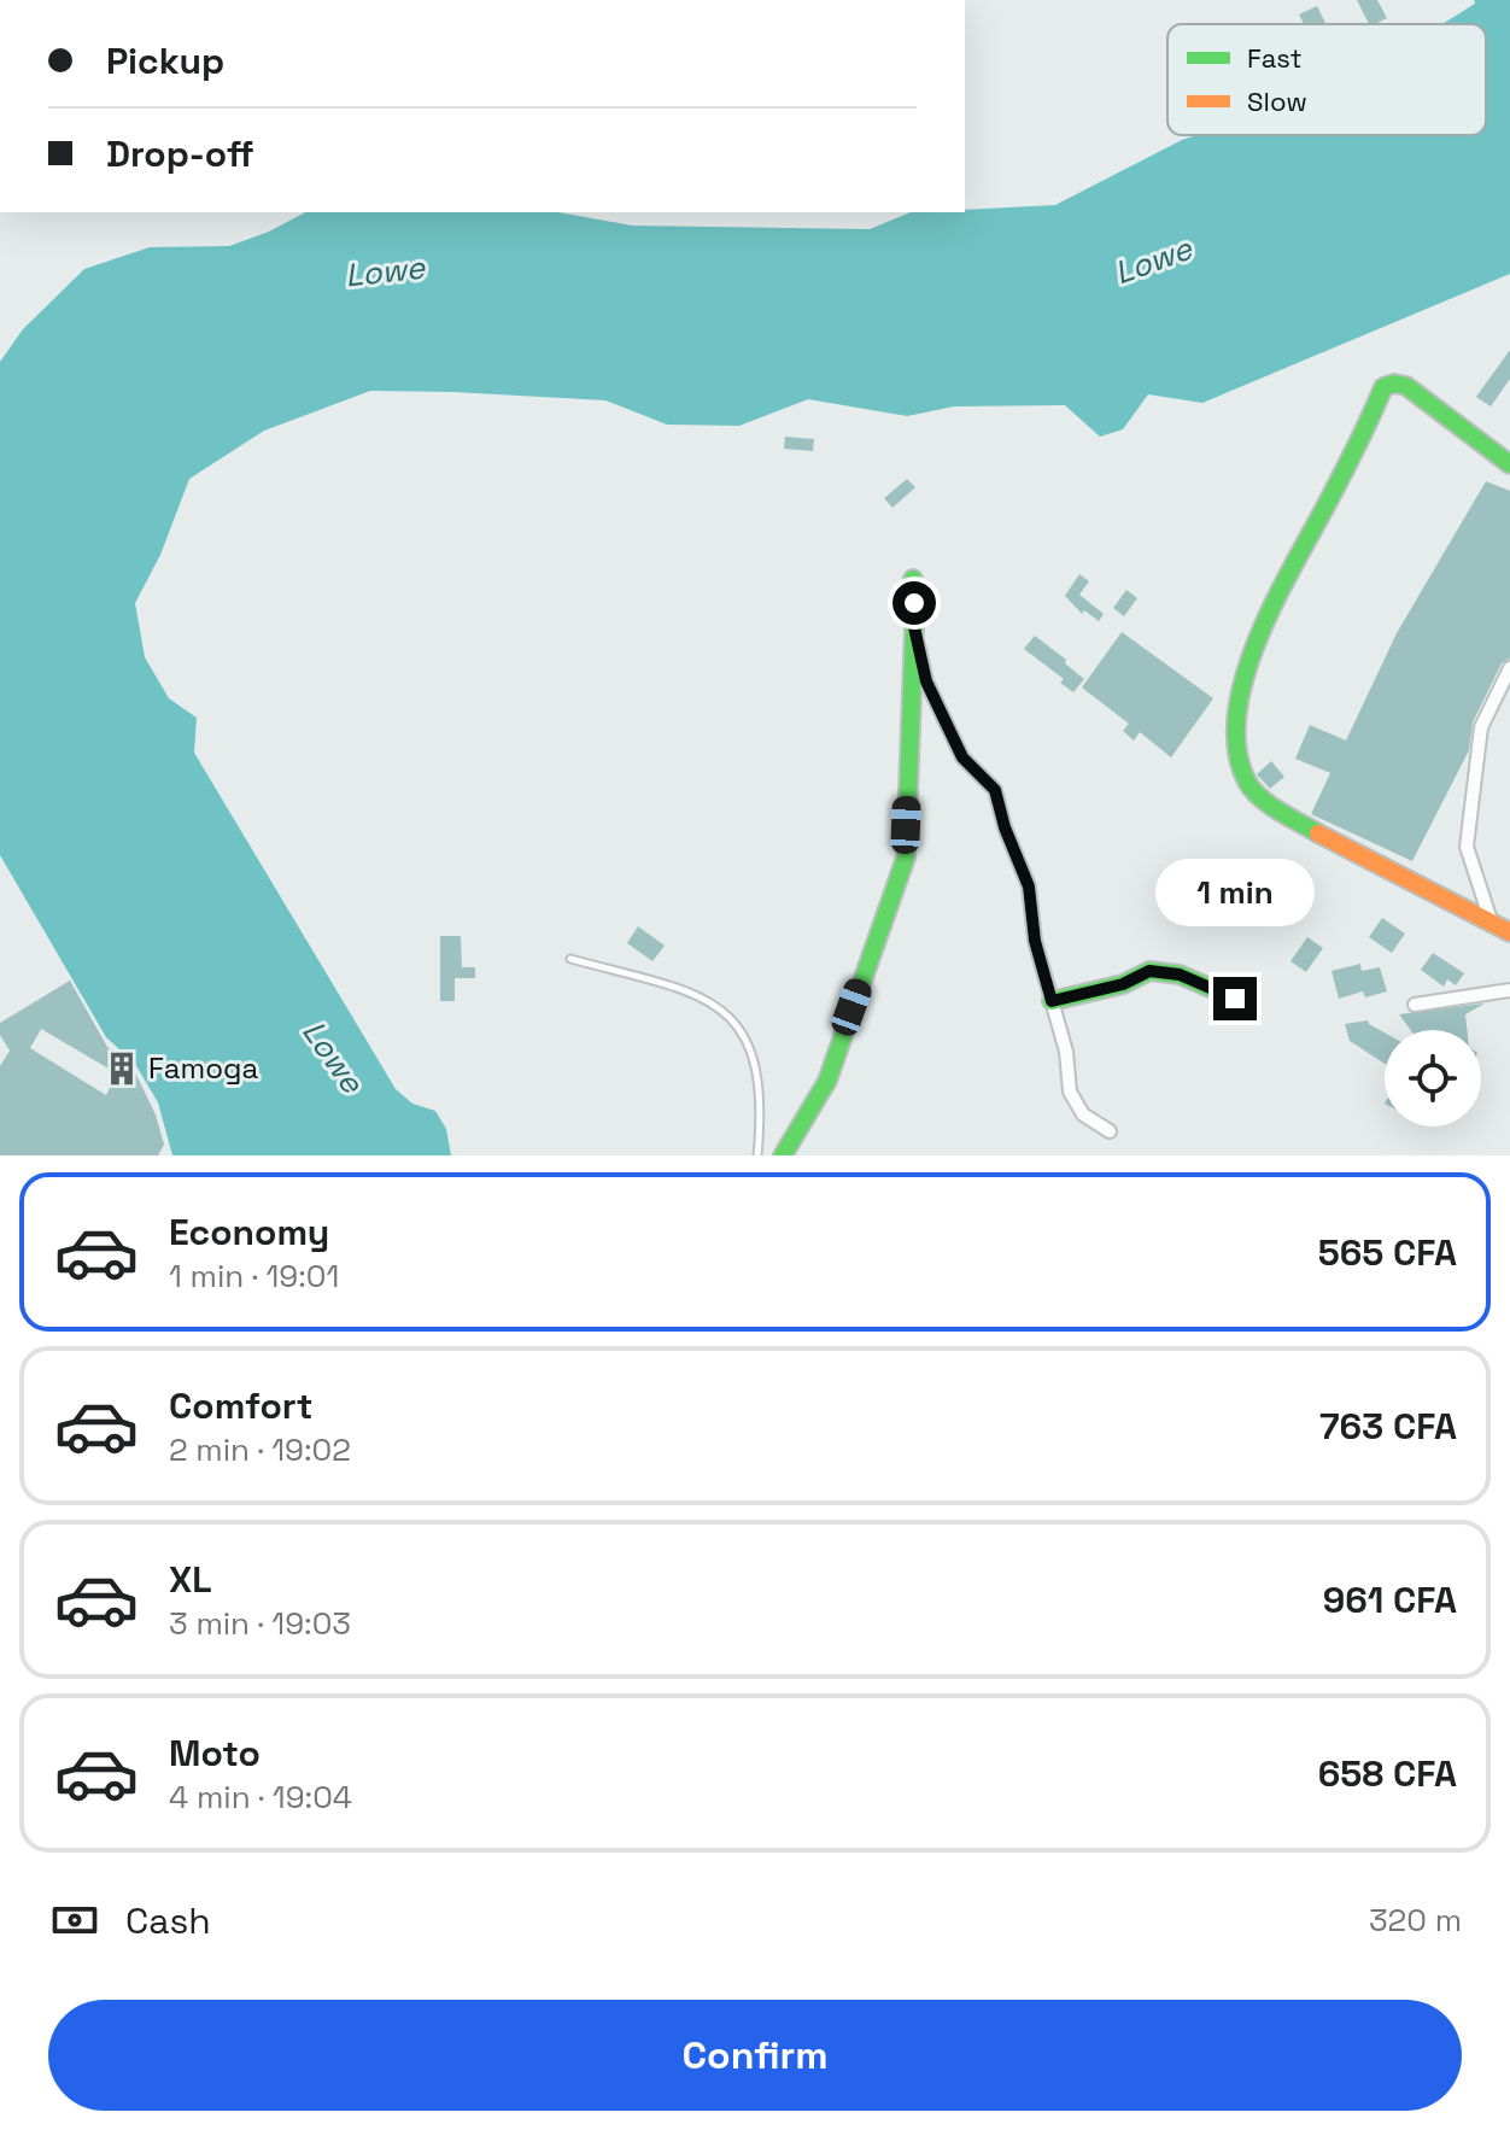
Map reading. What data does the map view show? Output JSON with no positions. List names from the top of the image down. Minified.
{"water":["Lowe"],"places":{"building":["Famoga"]},"legend":["Fast","Slow"],"page":{"banner":["Pickup","Drop-off"],"bubble":"1 min","list":[{"name":"Economy","note":"1 min · 19:01","value":"565 CFA"},{"name":"Comfort","note":"2 min · 19:02","value":"763 CFA"},{"name":"XL","note":"3 min · 19:03","value":"961 CFA"},{"name":"Moto","note":"4 min · 19:04","value":"658 CFA"}],"pay":["Cash","320 m"],"buttons":"Confirm"}}
